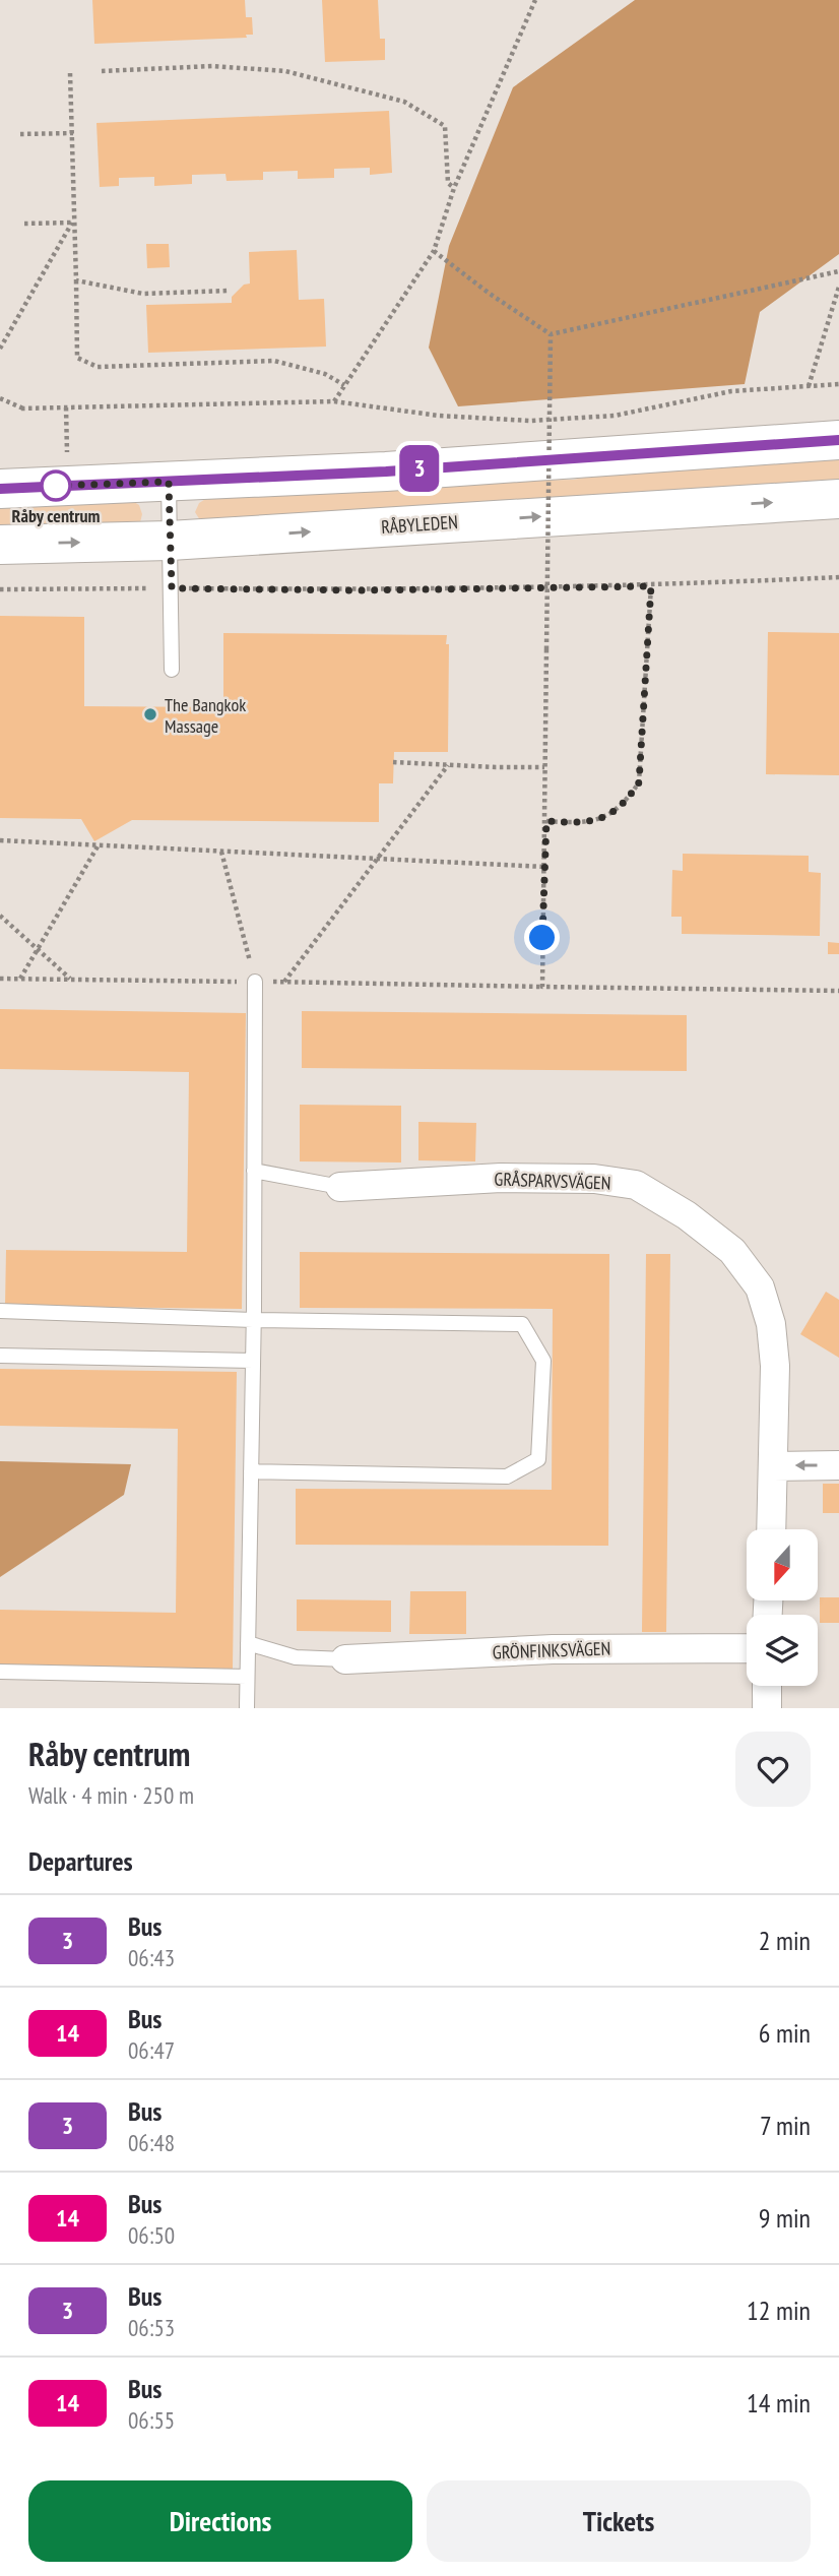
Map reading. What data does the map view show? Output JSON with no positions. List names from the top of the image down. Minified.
{"streets":{"main road":["RÅBYLEDEN"],"street":["GRÅSPARVSVÄGEN","GRÖNFINKSVÄGEN"]},"places":["Råby centrum","The Bangkok Massage"],"lines":["bus line 3"],"north":"bottom","page":{"on_map":"3","heading":[["Råby centrum","Walk · 4 min · 250 m"],"Departures"],"list":[{"mark":"3","name":"Bus","note":"06:43","value":"2 min"},{"mark":"14","name":"Bus","note":"06:47","value":"6 min"},{"mark":"3","name":"Bus","note":"06:48","value":"7 min"},{"mark":"14","name":"Bus","note":"06:50","value":"9 min"},{"mark":"3","name":"Bus","note":"06:53","value":"12 min"},{"mark":"14","name":"Bus","note":"06:55","value":"14 min"}],"buttons":["Directions","Tickets"]}}
